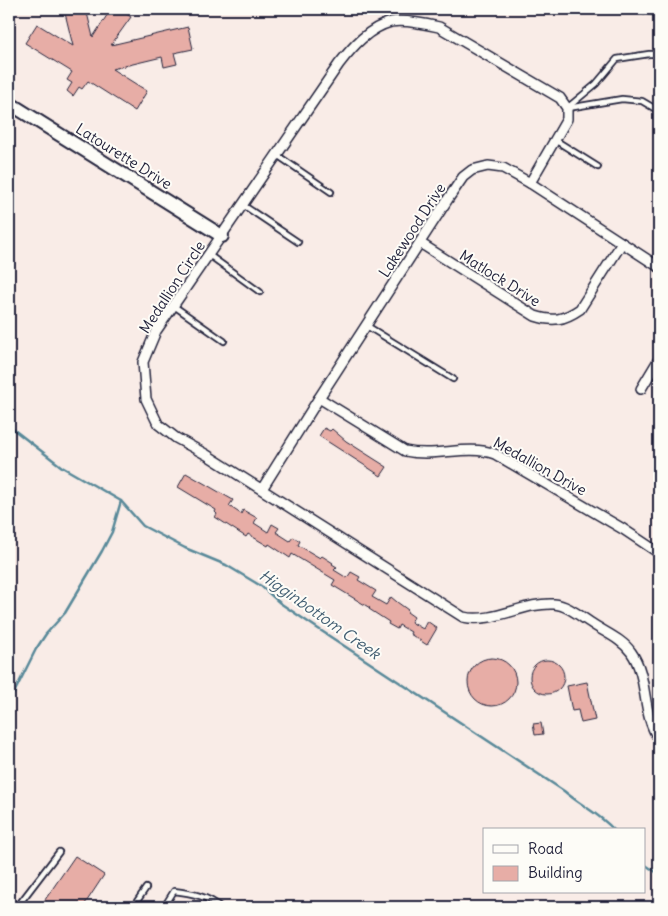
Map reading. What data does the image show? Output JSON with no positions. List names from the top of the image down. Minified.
{"streets":{"street":["Latourette Drive","Lakewood Drive","Matlock Drive","Medallion Circle","Medallion Drive"]},"crossings":[["Latourette Drive","Medallion Circle"],["Lakewood Drive","Matlock Drive"],["Lakewood Drive","Medallion Circle"],["Lakewood Drive","Medallion Drive"]],"water":["Higginbottom Creek"],"legend":["Road","Building"]}
